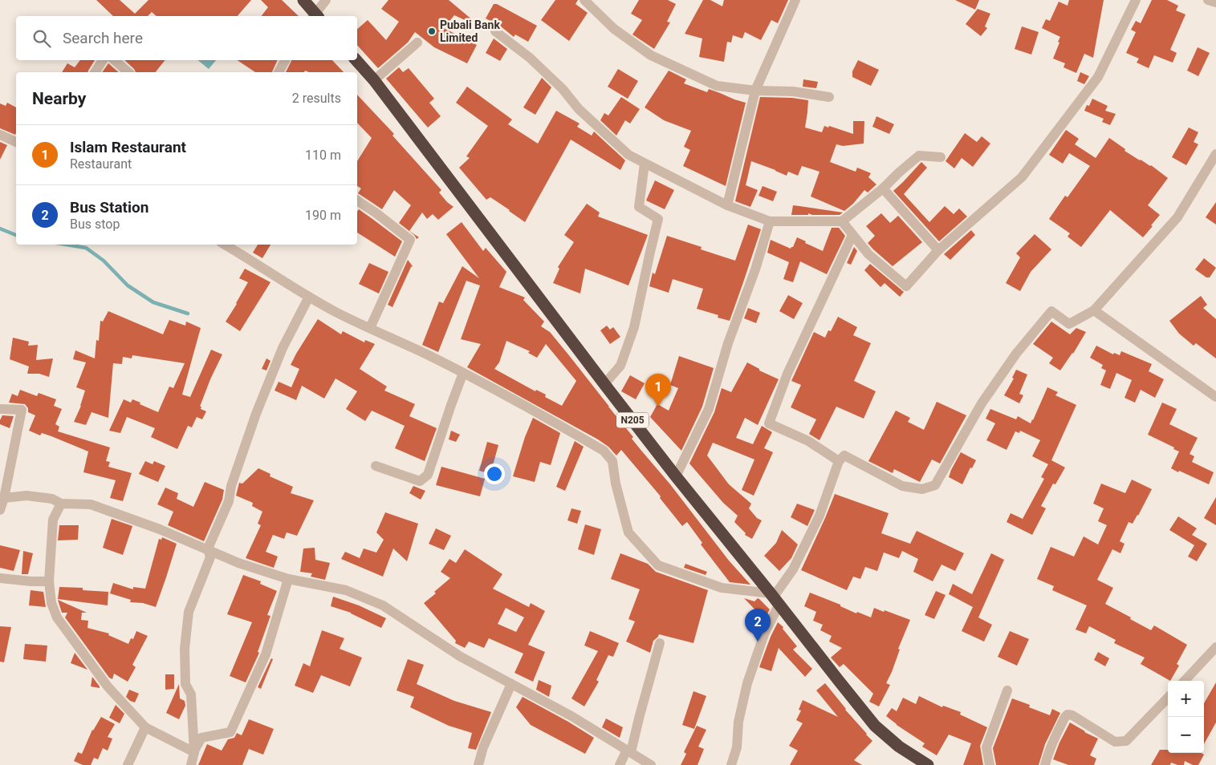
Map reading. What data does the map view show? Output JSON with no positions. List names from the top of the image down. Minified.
{"streets":{"highway":["N205"]},"places":["Pubali Bank Limited"],"page":{"search":"Search here","heading":["Nearby","2 results"],"list":[{"mark":"1","name":"Islam Restaurant","note":"Restaurant","value":"110 m"},{"mark":"2","name":"Bus Station","note":"Bus stop","value":"190 m"}],"pins":["1","2"],"map_buttons":["+","−"]}}
